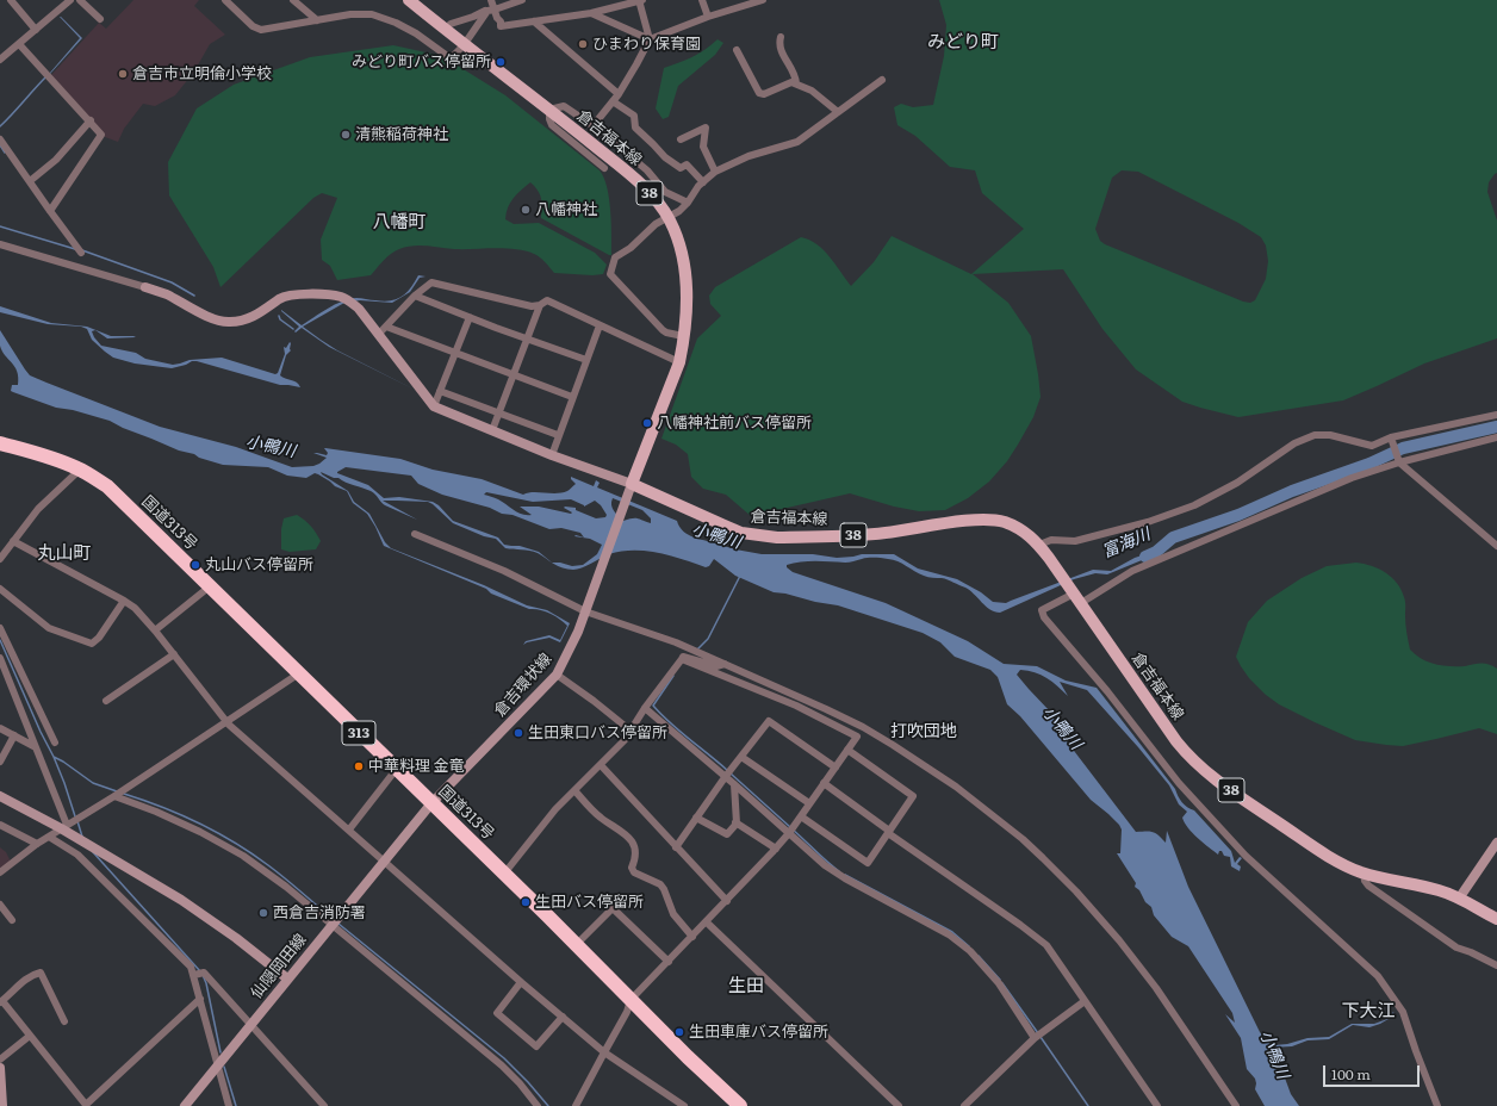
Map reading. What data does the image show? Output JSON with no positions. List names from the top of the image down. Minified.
{"streets":{"highway":["国道313号","313"],"main road":["倉吉福本線","38"],"street":["倉吉環状線","仙隠岡田線"]},"crossings":[["倉吉福本線","倉吉環状線"],["国道313号","倉吉環状線"],["国道313号","仙隠岡田線"],["倉吉環状線","仙隠岡田線"]],"districts":["みどり町","八幡町","丸山町","打吹団地","生田","下大江"],"water":["小鴨川","富海川"],"places":["ひまわり保育園","みどり町バス停留所","倉吉市立明倫小学校","清熊稲荷神社","八幡神社","八幡神社前バス停留所","丸山バス停留所","生田東口バス停留所","中華料理 金竜","生田バス停留所","西倉吉消防署","生田車庫バス停留所"],"scale_bar":"100 m"}
